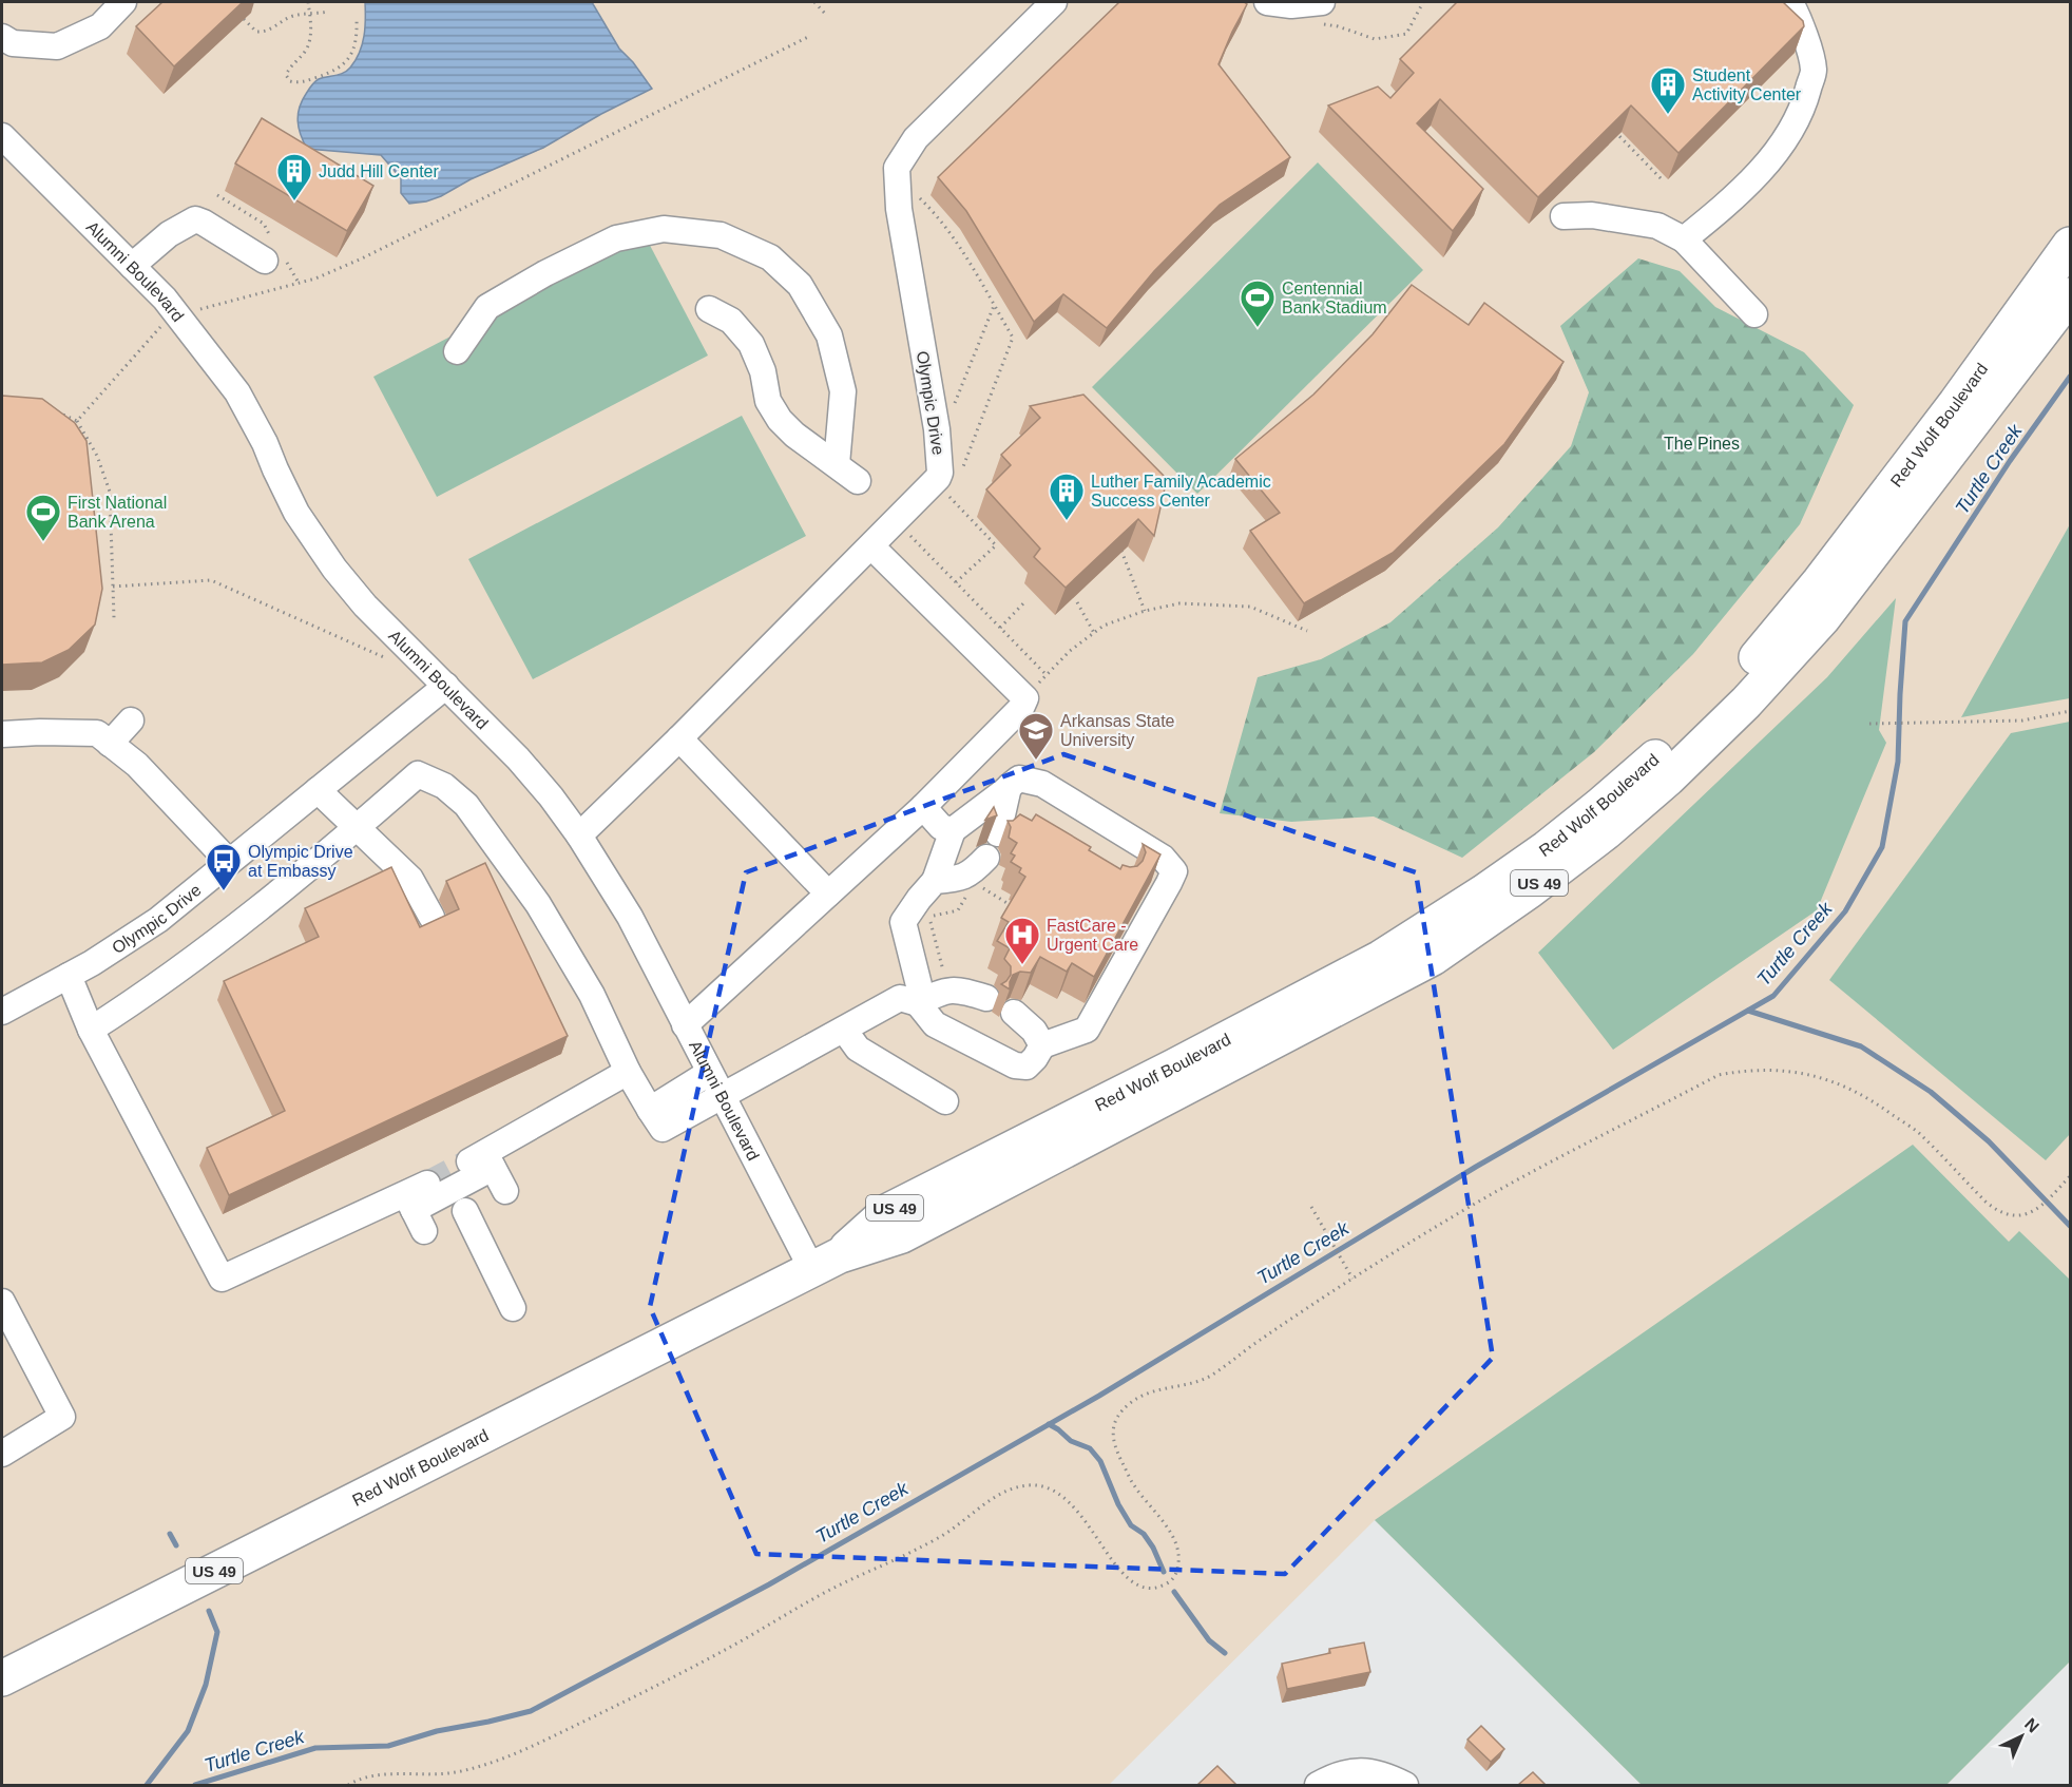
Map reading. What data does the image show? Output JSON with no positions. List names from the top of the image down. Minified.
{"streets":{"highway":["Red Wolf Boulevard","US 49"],"street":["Alumni Boulevard","Olympic Drive"]},"crossings":[["Alumni Boulevard","Olympic Drive"],["Alumni Boulevard","Red Wolf Boulevard"]],"water":["Turtle Creek"],"parks":["The Pines"],"places":{"building":["Student Activity Center","Judd Hill Center","Luther Family Academic Success Center"],"sports":["Centennial Bank Stadium","First National Bank Arena"],"school or university":["Arkansas State University"],"bus stop":["Olympic Drive at Embassy"],"hospital":["FastCare - Urgent Care"]},"north":"top right"}
